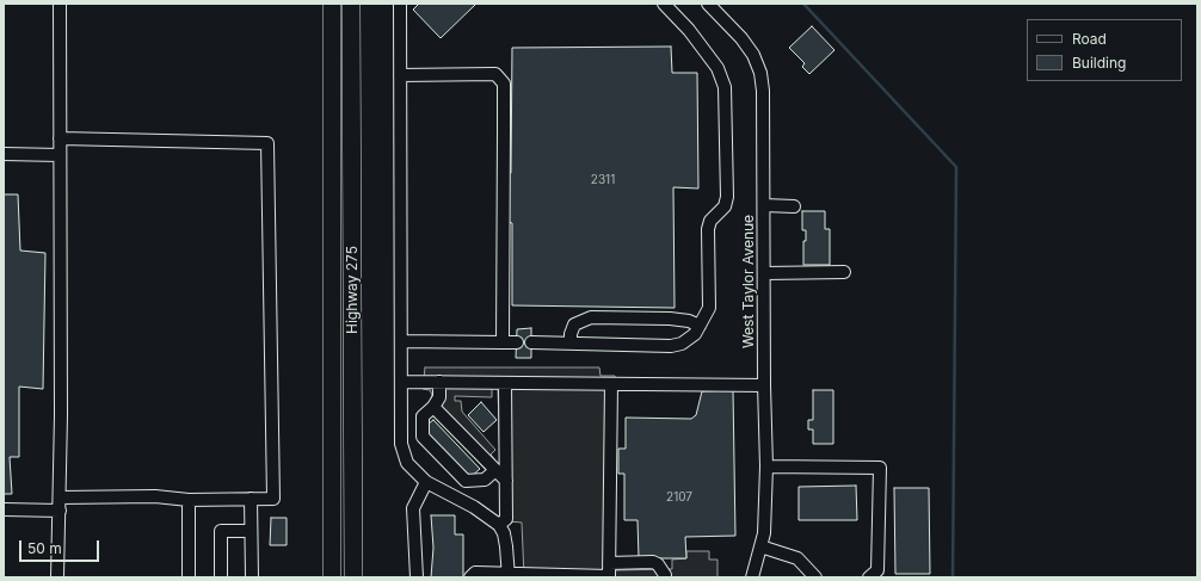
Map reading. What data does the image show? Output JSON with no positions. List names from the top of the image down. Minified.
{"streets":{"highway":["Highway 275"],"street":["West Taylor Avenue"]},"house_numbers":["2311","2107"],"legend":["Road","Building"],"scale_bar":"50 m"}
